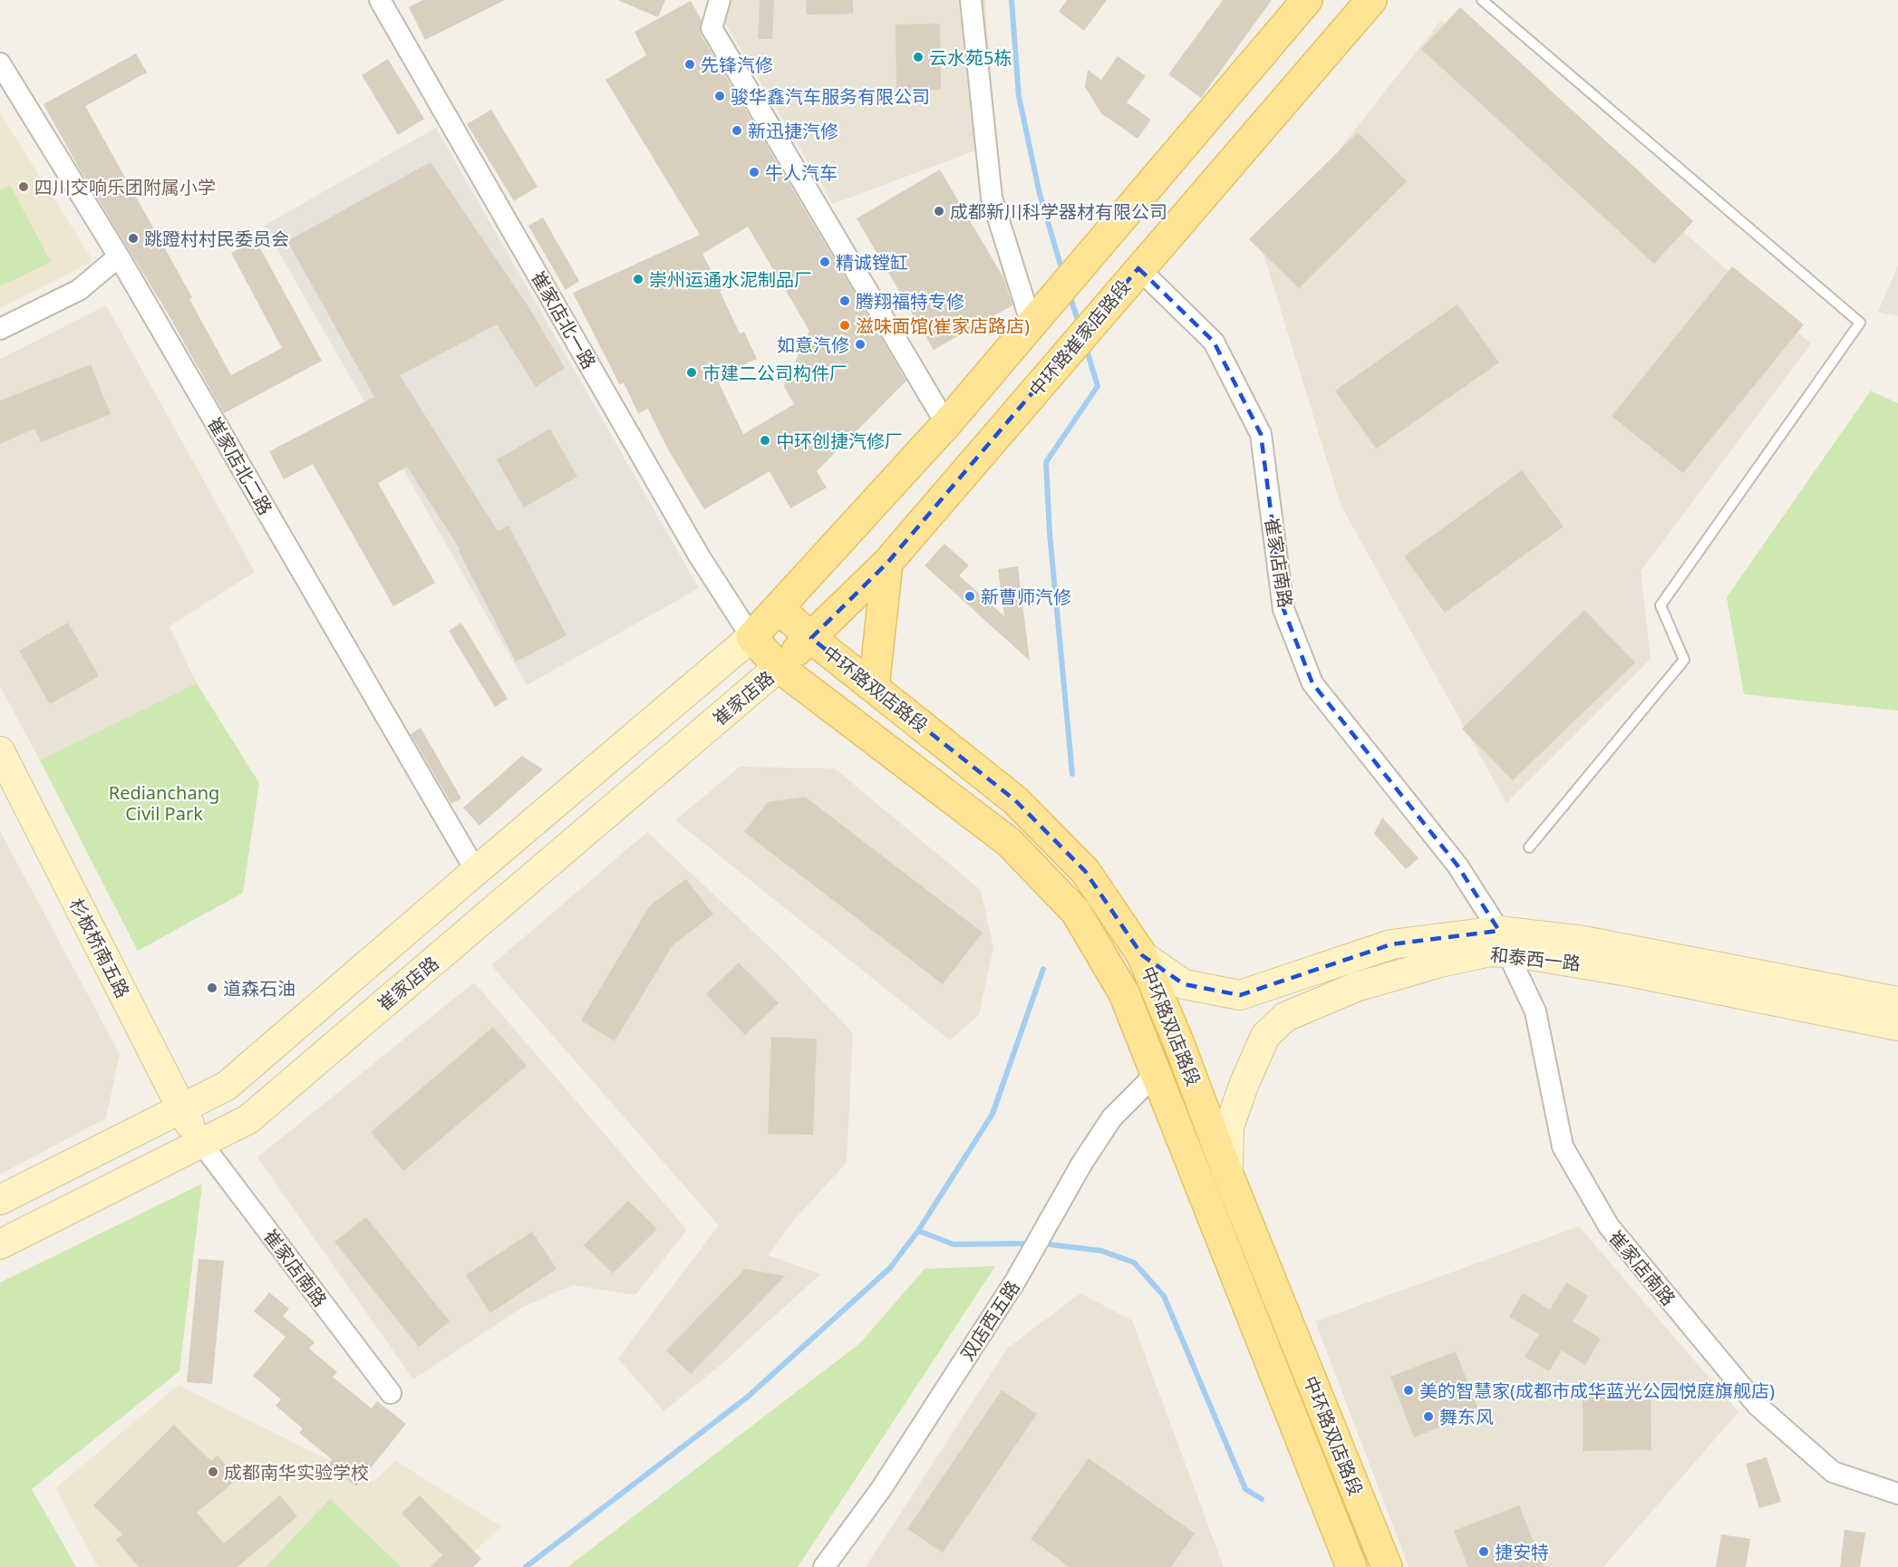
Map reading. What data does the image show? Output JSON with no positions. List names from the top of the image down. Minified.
{"streets":{"main road":["中环路崔家店路段","中环路双店路段"],"street":["崔家店北一路","崔家店北二路","崔家店南路","崔家店路","杉板桥南五路","和泰西一路","双店西五路"]},"crossings":[["崔家店北一路","中环路双店路段"],["中环路崔家店路段","崔家店南路"],["中环路崔家店路段","中环路双店路段"],["中环路崔家店路段","崔家店路"],["崔家店南路","崔家店路"],["崔家店南路","杉板桥南五路"],["崔家店南路","和泰西一路"],["中环路双店路段","崔家店路"],["中环路双店路段","和泰西一路"],["中环路双店路段","双店西五路"],["崔家店路","杉板桥南五路"]],"parks":["Redianchang Civil Park"],"places":["云水苑5栋","先锋汽修","骏华鑫汽车服务有限公司","新迅捷汽修","牛人汽车","四川交响乐团附属小学","成都新川科学器材有限公司","跳蹬村村民委员会","精诚镗缸","崇州运通水泥制品厂","腾翔福特专修","滋味面馆(崔家店路店)","如意汽修","市建二公司构件厂","中环创捷汽修厂","新曹师汽修","道森石油","美的智慧家(成都市成华蓝光公园悦庭旗舰店)","舞东风","成都南华实验学校","捷安特"]}
